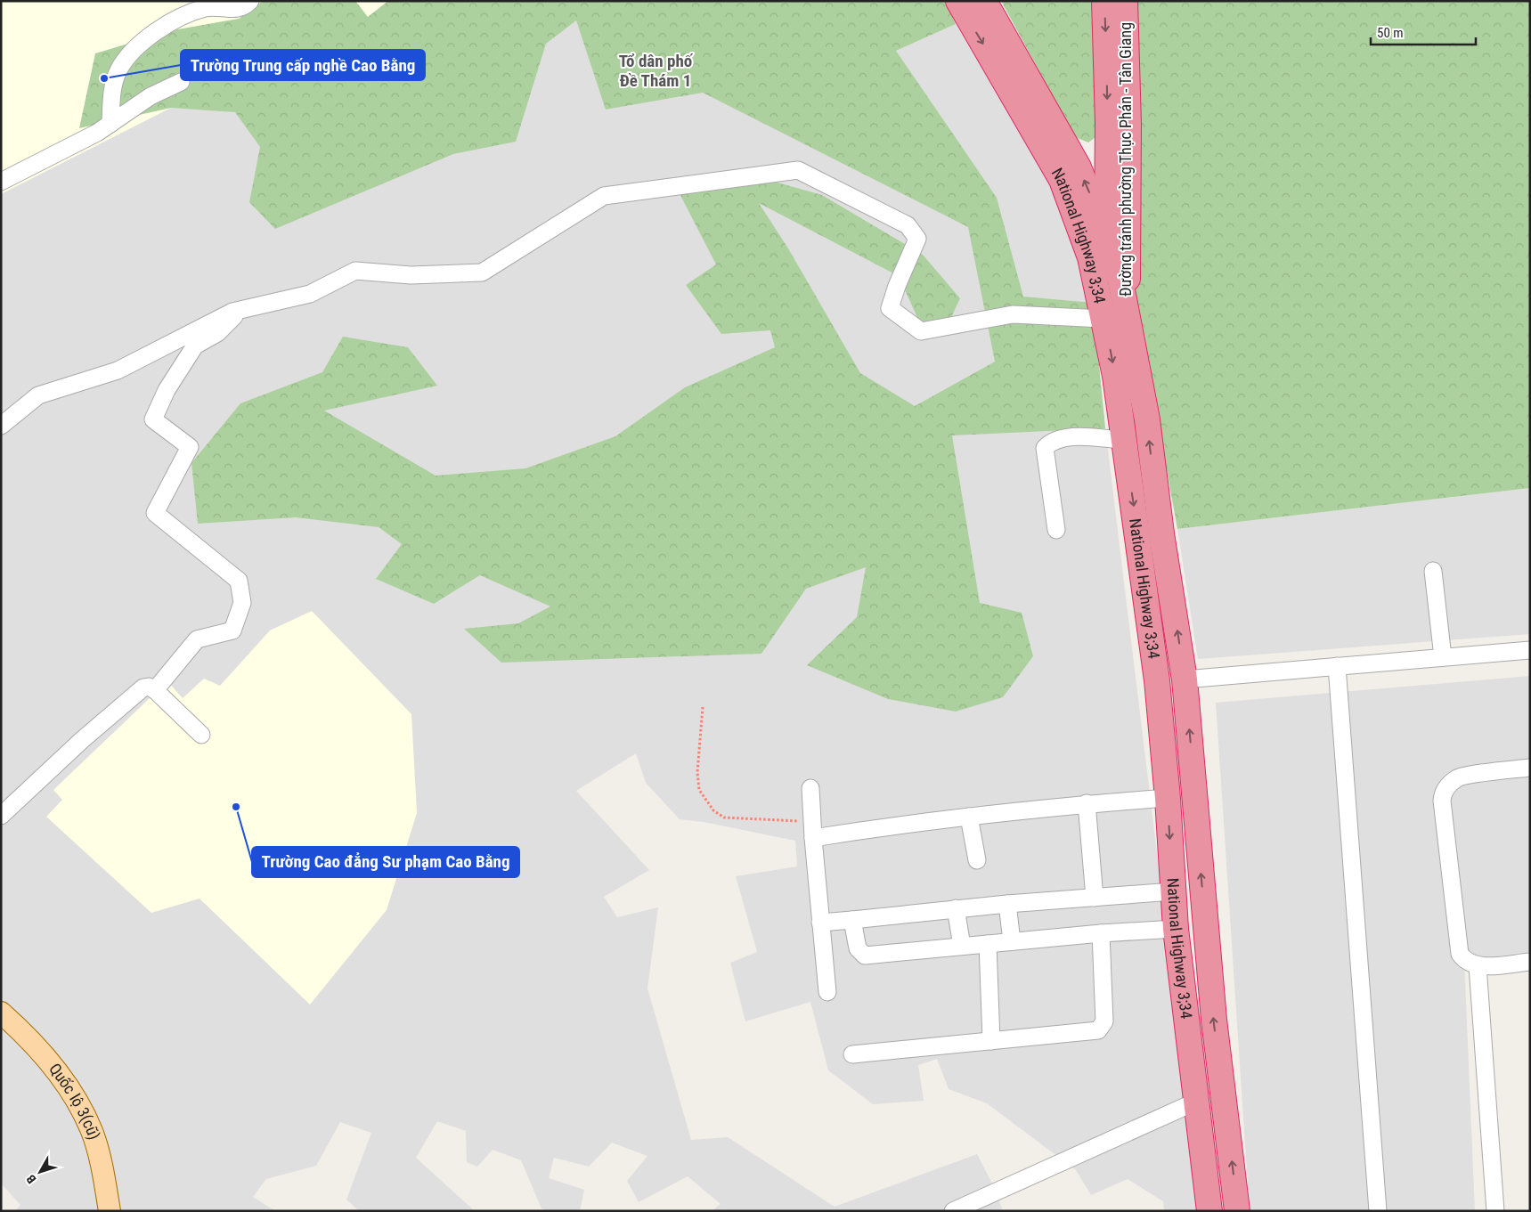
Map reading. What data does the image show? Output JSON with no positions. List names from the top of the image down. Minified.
{"streets":{"highway":["Đường tránh phường Thục Phán - Tân Giang","National Highway 3;34"],"main road":["Quốc lộ 3(cũ)"]},"crossings":[["Đường tránh phường Thục Phán - Tân Giang","National Highway 3;34"]],"districts":["Tổ dân phố Đề Thám 1"],"places":["Trường Trung cấp nghề Cao Bằng","Trường Cao đẳng Sư phạm Cao Bằng"],"scale_bar":"50 m","north":"bottom left"}
